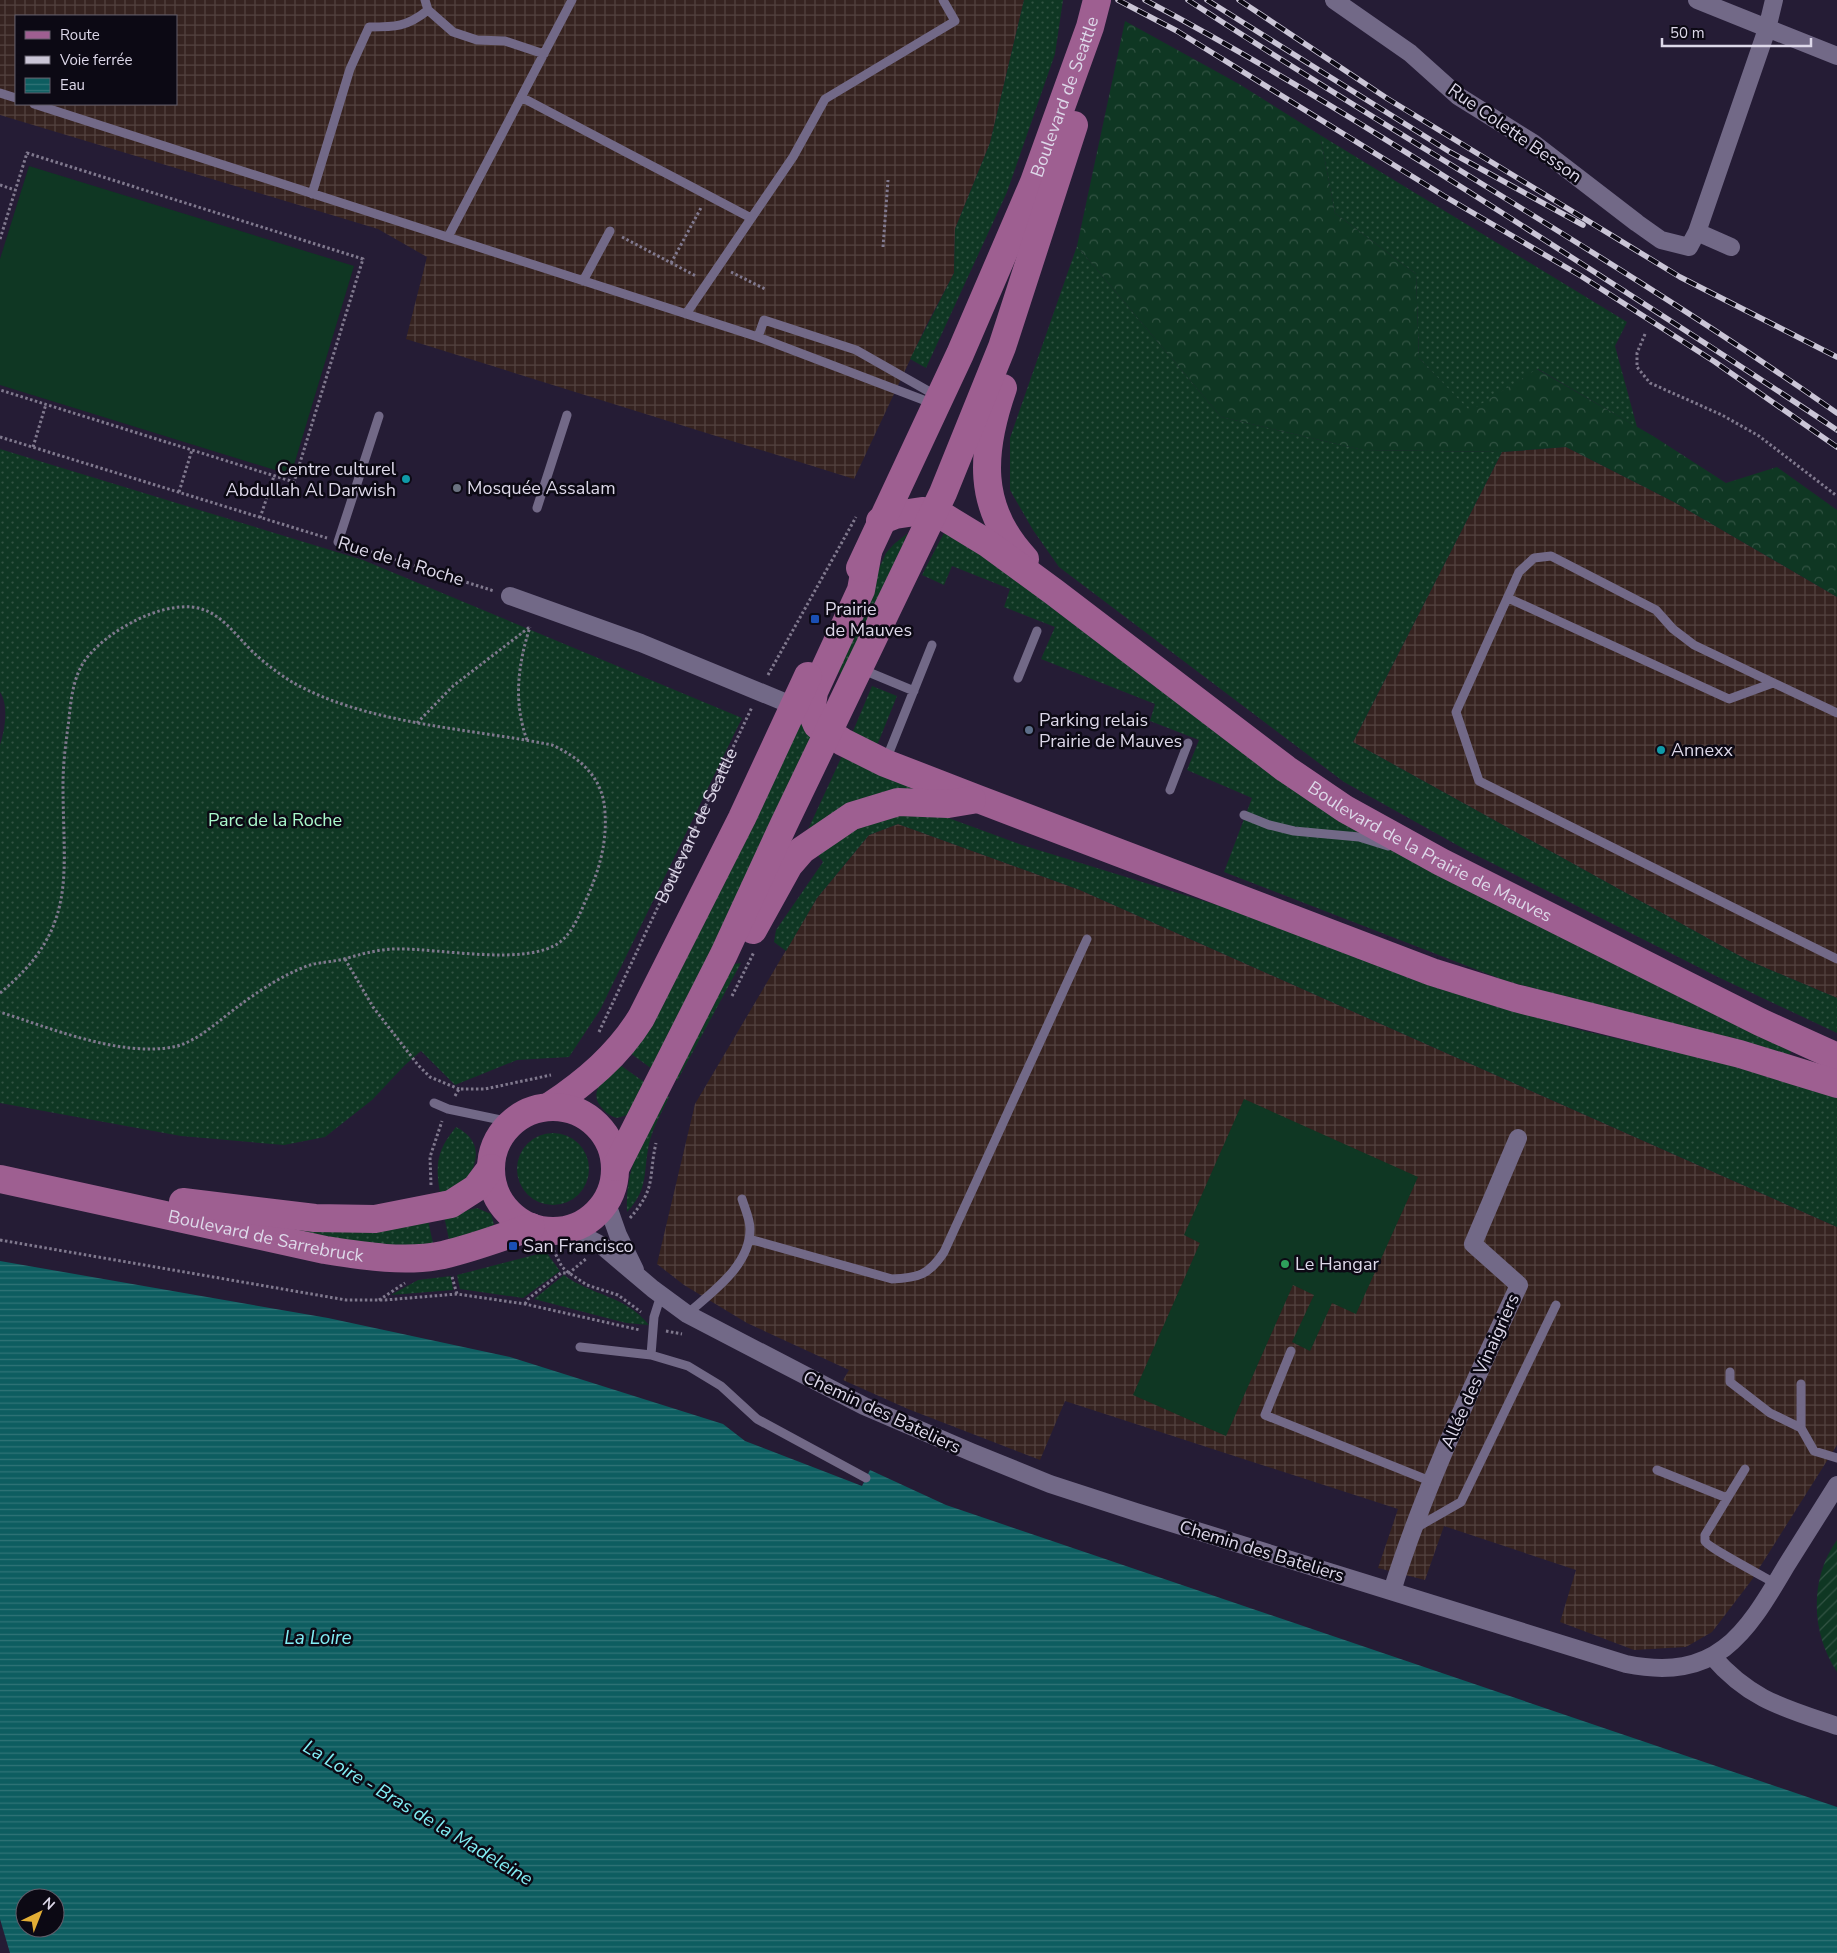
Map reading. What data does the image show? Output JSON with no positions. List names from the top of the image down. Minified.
{"streets":{"main road":["Boulevard de Seattle","Boulevard de la Prairie de Mauves","Boulevard de Sarrebruck"],"street":["Rue Colette Besson","Allée des Vinaigriers","Chemin des Bateliers"],"path":["Rue de la Roche"]},"crossings":[["Boulevard de Seattle","Boulevard de la Prairie de Mauves"],["Boulevard de Seattle","Boulevard de Sarrebruck"],["Boulevard de Seattle","Chemin des Bateliers"],["Boulevard de Sarrebruck","Chemin des Bateliers"],["Allée des Vinaigriers","Chemin des Bateliers"]],"water":["La Loire","La Loire - Bras de la Madeleine"],"parks":["Parc de la Roche"],"places":{"other":["Centre culturel Abdullah Al Darwish","Mosquée Assalam","Parking relais Prairie de Mauves","Annexx","Le Hangar"],"transit":["Prairie de Mauves","San Francisco"]},"legend":["Route","Voie ferrée","Eau"],"scale_bar":"50 m","north":"top right"}
